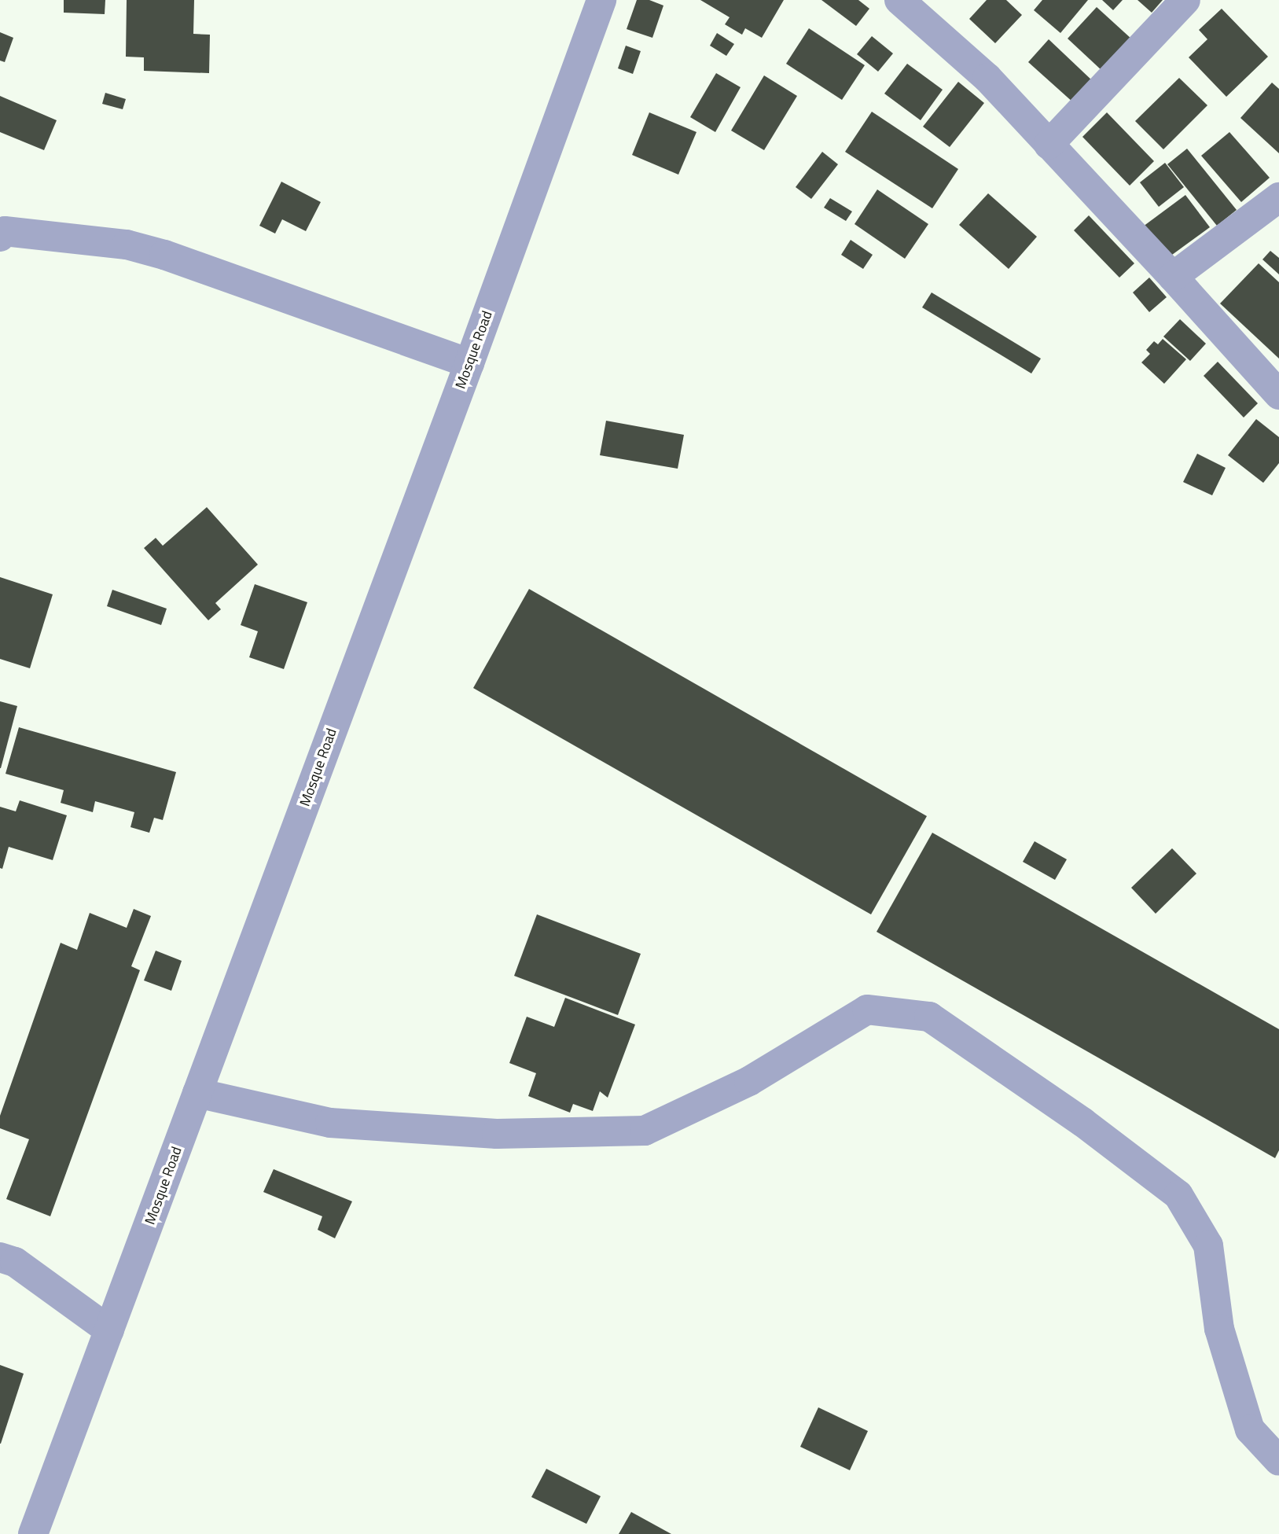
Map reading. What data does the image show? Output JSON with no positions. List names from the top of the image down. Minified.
{"streets":{"street":["Mosque Road"]}}
